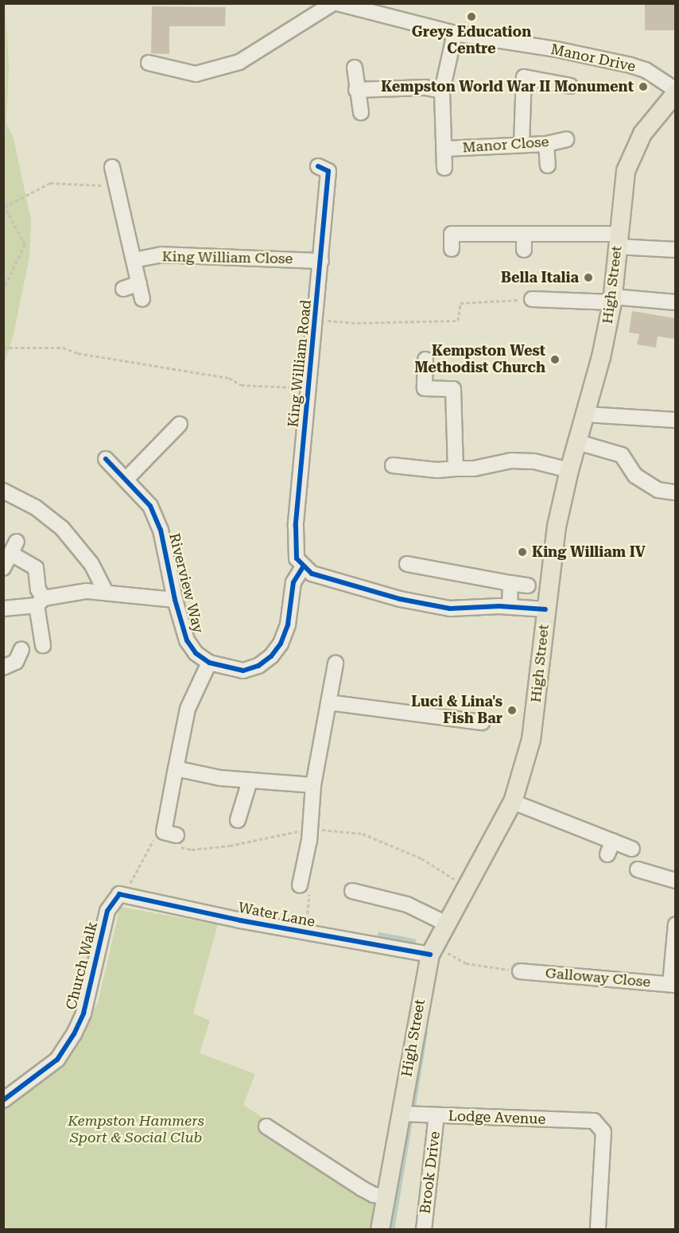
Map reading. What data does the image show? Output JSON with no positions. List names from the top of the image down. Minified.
{"streets":{"main road":["High Street"],"street":["Manor Drive","Manor Close","King William Close","King William Road","Riverview Way","Water Lane","Church Walk","Galloway Close","Lodge Avenue","Brook Drive"]},"crossings":[["Manor Drive","Manor Close"],["Manor Drive","High Street"],["King William Close","King William Road"],["High Street","Water Lane"],["High Street","Lodge Avenue"],["King William Road","Riverview Way"],["Water Lane","Church Walk"],["Lodge Avenue","Brook Drive"]],"parks":["Kempston Hammers Sport & Social Club"],"places":["Greys Education Centre","Kempston World War II Monument","Bella Italia","Kempston West Methodist Church","King William IV","Luci & Lina's Fish Bar"]}
